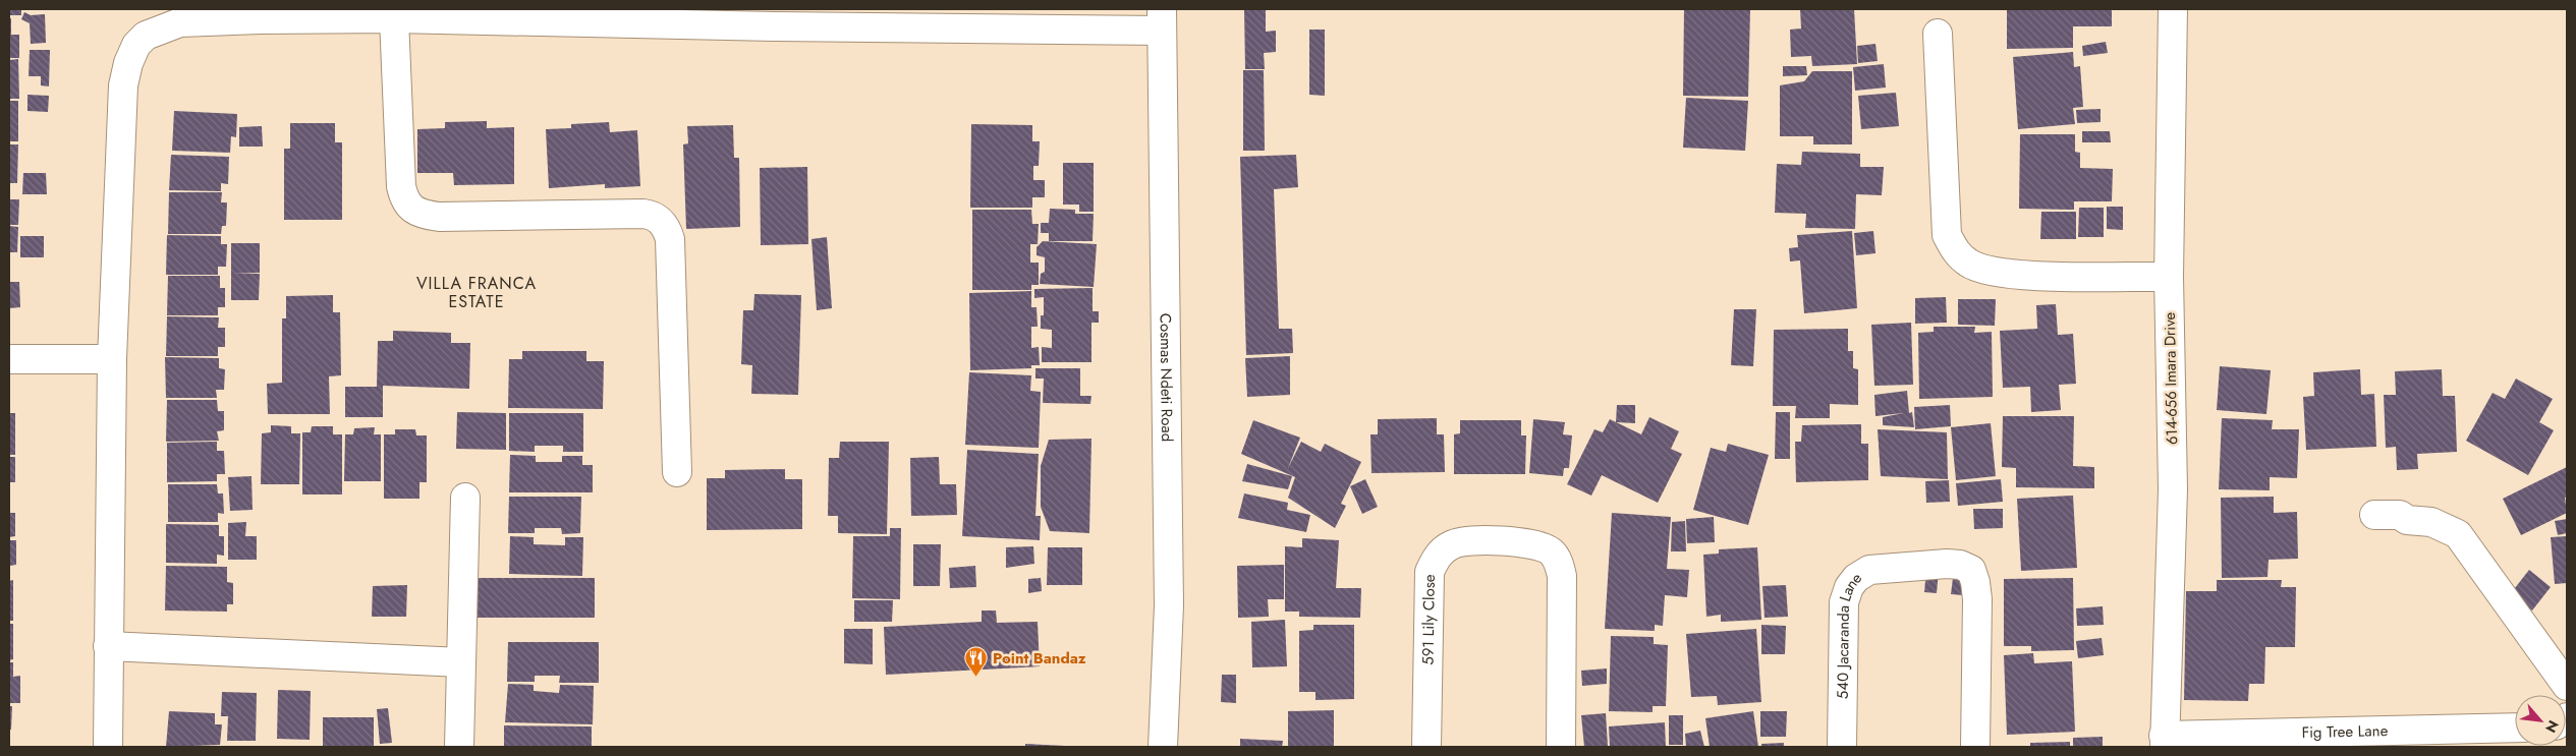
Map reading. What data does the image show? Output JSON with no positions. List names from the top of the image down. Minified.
{"streets":{"street":["Cosmas Ndeti Road","614-656 Imara Drive","591 Lily Close","540 Jacaranda Lane","Fig Tree Lane"]},"crossings":[["614-656 Imara Drive","Fig Tree Lane"]],"districts":["VILLA FRANCA ESTATE"],"places":{"restaurant":["Point Bandaz"]},"north":"bottom right"}
